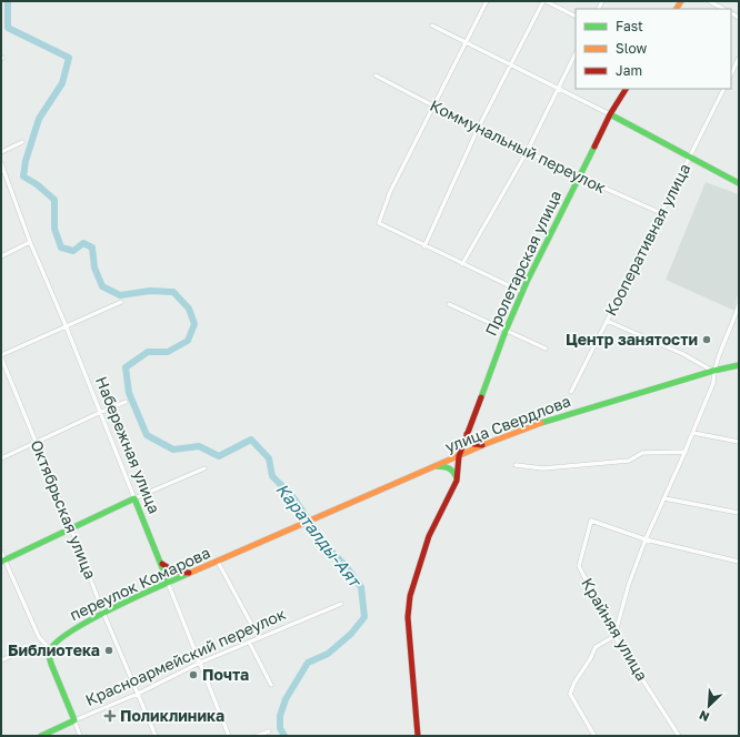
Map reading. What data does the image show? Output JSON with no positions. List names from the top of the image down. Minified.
{"streets":{"street":["Коммунальный переулок","Кооперативная улица","Пролетарская улица","улица Свердлова","Набережная улица","Октябрьская улица","переулок Комарова","Крайняя улица","Красноармейский переулок"]},"crossings":[["Коммунальный переулок","Кооперативная улица"],["Коммунальный переулок","Пролетарская улица"],["Пролетарская улица","улица Свердлова"],["улица Свердлова","переулок Комарова"],["Набережная улица","переулок Комарова"],["Набережная улица","Красноармейский переулок"],["Октябрьская улица","переулок Комарова"],["Октябрьская улица","Красноармейский переулок"]],"water":["Караталды-Аят"],"places":{"other":["Центр занятости","Библиотека","Почта"],"health":["Поликлиника"]},"legend":["Fast","Slow","Jam"],"north":"bottom left"}
